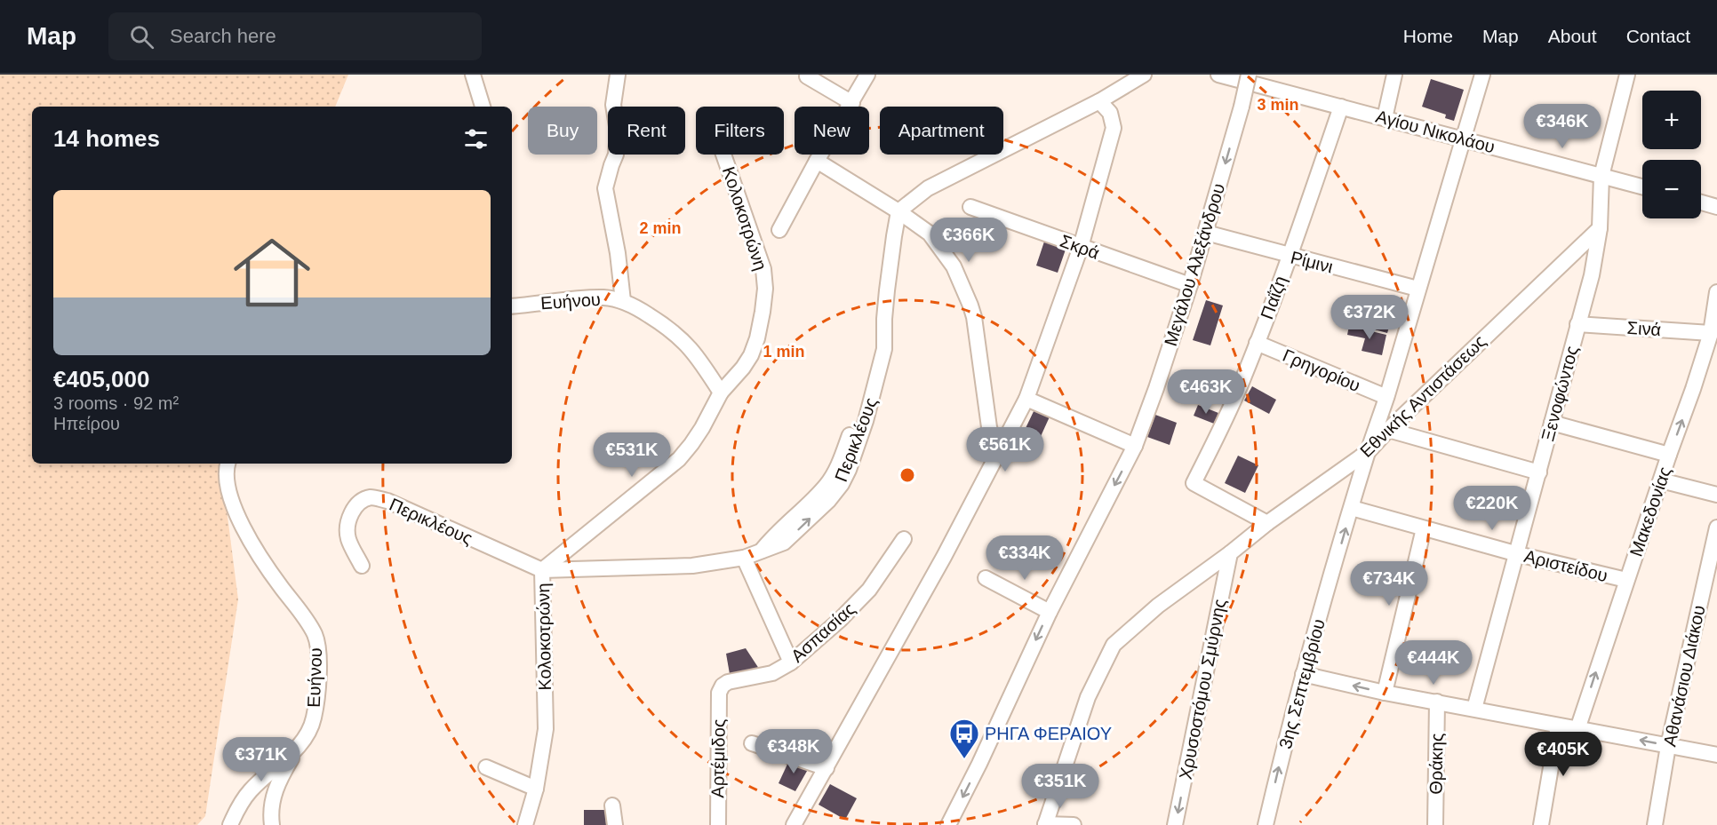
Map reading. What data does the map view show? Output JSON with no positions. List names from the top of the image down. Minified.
{"streets":{"street":["Αγίου Νικολάου","Κολοκοτρώνη","Σκρά","Ρίμινι","Μεγάλου Αλεξάνδρου","Παΐζη","Ευήνου","Σινά","Γρηγορίου","Ξενοφώντος","Εθνικής Αντιστάσεως","Περικλέους","Μακεδονίας","Αριστείδου","Ασπασίας","Αθανάσιου Διάκου","3ης Σεπτεμβρίου","Χρυσοστόμου Σμύρνης","Αρτέμιδος","Θράκης"]},"crossings":[["Αγίου Νικολάου","Παΐζη"],["Αγίου Νικολάου","Ξενοφώντος"],["Αγίου Νικολάου","3ης Σεπτεμβρίου"],["Κολοκοτρώνη","Ευήνου"],["Κολοκοτρώνη","Περικλέους"],["Σκρά","Μεγάλου Αλεξάνδρου"],["Ρίμινι","Μεγάλου Αλεξάνδρου"],["Ρίμινι","Παΐζη"],["Ρίμινι","3ης Σεπτεμβρίου"],["Παΐζη","Γρηγορίου"],["Παΐζη","Εθνικής Αντιστάσεως"],["Σινά","Ξενοφώντος"],["Σινά","Μακεδονίας"],["Γρηγορίου","3ης Σεπτεμβρίου"],["Ξενοφώντος","Εθνικής Αντιστάσεως"],["Ξενοφώντος","Αριστείδου"],["Εθνικής Αντιστάσεως","3ης Σεπτεμβρίου"],["Εθνικής Αντιστάσεως","Χρυσοστόμου Σμύρνης"],["Μακεδονίας","Αριστείδου"],["Αριστείδου","3ης Σεπτεμβρίου"],["Ασπασίας","Αρτέμιδος"]],"one_way":["Μακεδονίας","Χρυσοστόμου Σμύρνης"],"places":{"bus stop":["ΡΗΓΑ ΦΕΡΑΙΟΥ"]},"page":{"header":"Map","search":"Search here","nav":["Home","Map","About","Contact"],"map_buttons":["+","−"],"price":["€346K","€366K","€372K","€463K","€561K","€531K","€220K","€334K","€734K","€444K","€348K","€405K","€371K","€351K"],"chip":["Buy","Rent","Filters","New","Apartment"],"heading":"14 homes","list":[{"name":"€405,000","note":"3 rooms · 92 m² · Ηπείρου"}]},"rings":["3 min","2 min","1 min"]}
